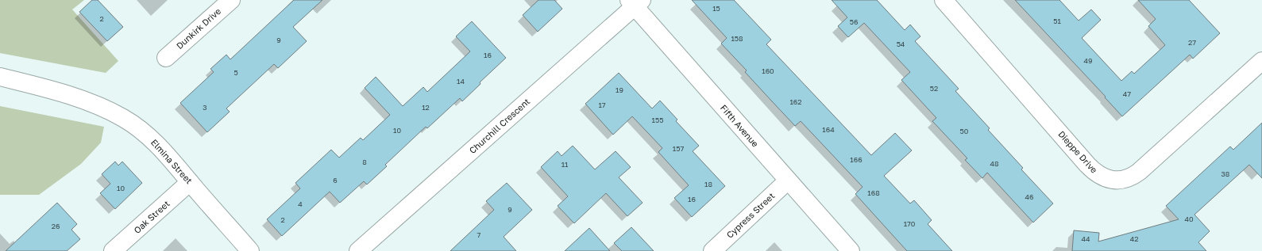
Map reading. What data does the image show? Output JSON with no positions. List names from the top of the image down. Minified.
{"streets":{"street":["Dunkirk Drive","Churchill Crescent","Fifth Avenue","Dieppe Drive","Elmina Street","Cypress Street","Oak Street"]},"crossings":[["Churchill Crescent","Fifth Avenue"],["Fifth Avenue","Cypress Street"],["Elmina Street","Oak Street"]],"house_numbers":["15","2","51","56","158","9","27","54","16","49","160","5","14","52","19","47","162","17","3","12","155","164","10","50","157","166","8","48","11","38","6","18","10","168","46","16","4","9","40","2","170","26","7","44","42"]}
